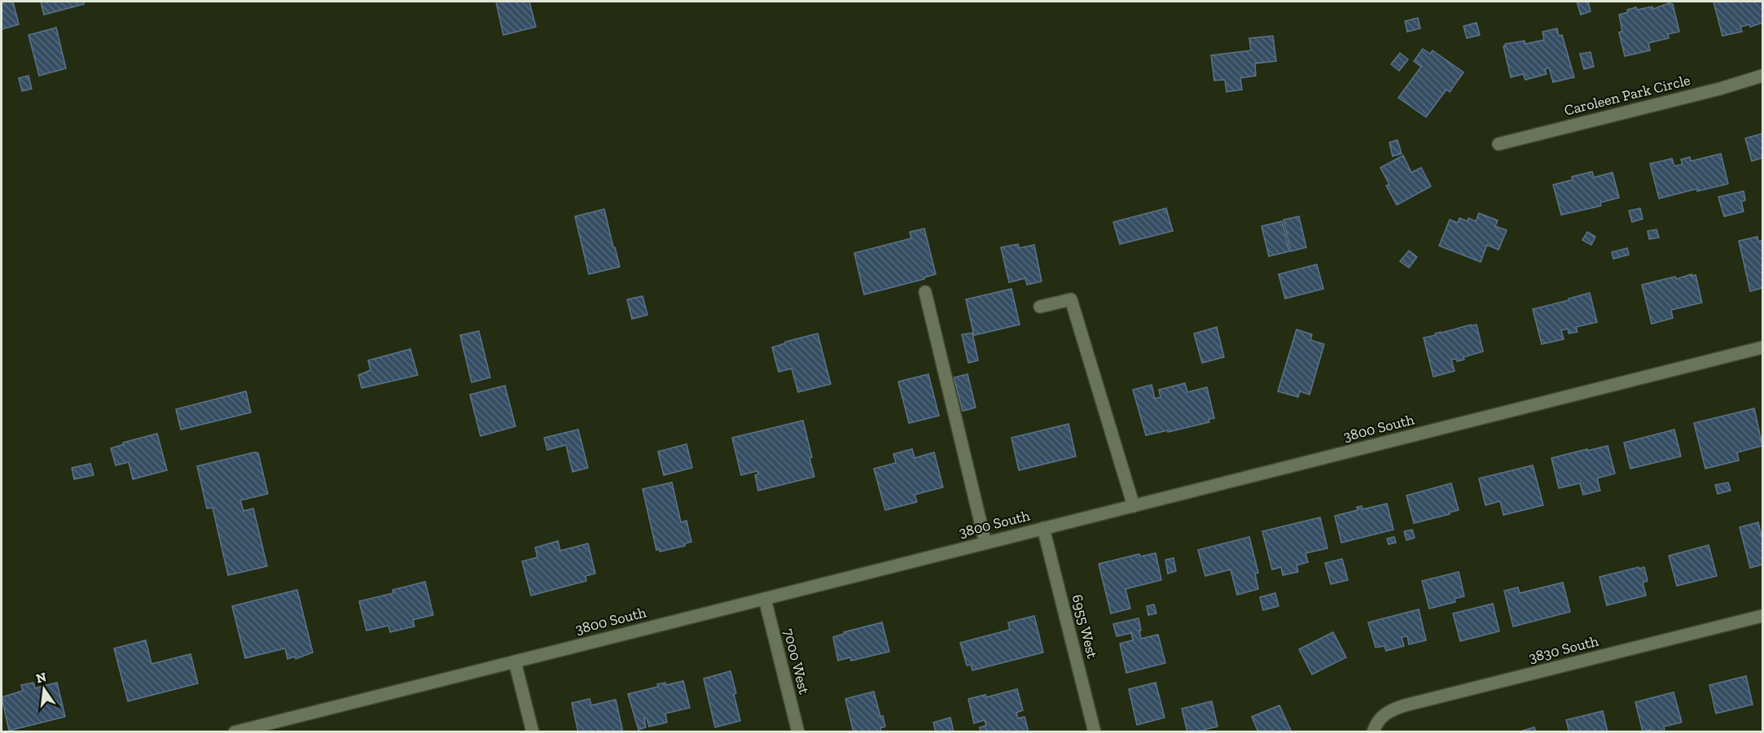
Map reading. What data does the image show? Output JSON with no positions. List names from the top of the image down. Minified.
{"streets":{"street":["Caroleen Park Circle","3800 South","6955 West","3830 South","7000 West"]},"crossings":[["3800 South","6955 West"],["3800 South","7000 West"]],"north":"top"}
